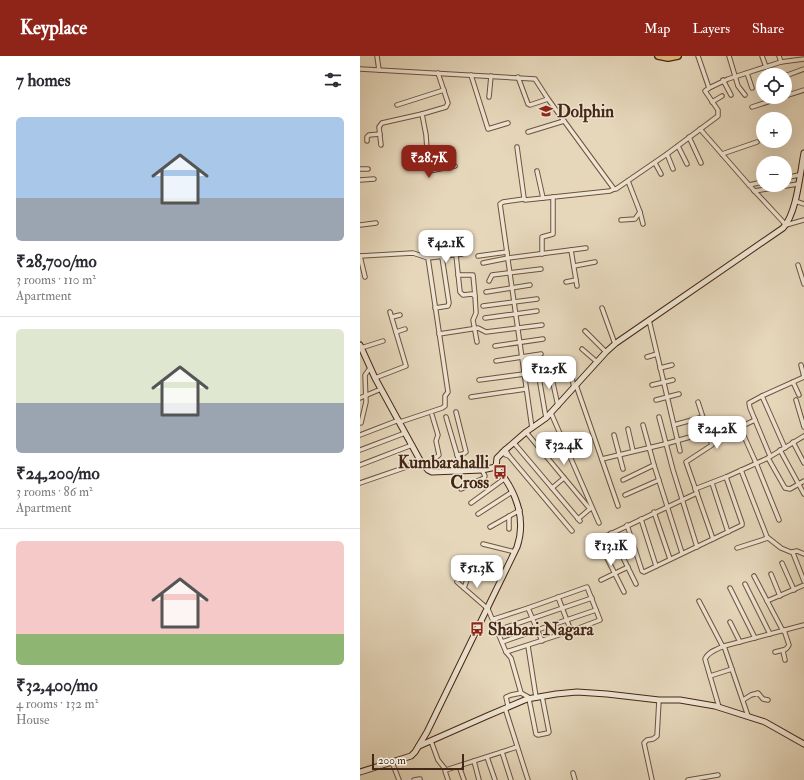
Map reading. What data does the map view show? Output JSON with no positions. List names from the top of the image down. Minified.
{"places":{"school or university":["Dolphin"],"bus stop":["Kumbarahalli Cross","Shabari Nagara"]},"scale_bar":"200 m","page":{"header":"Keyplace","nav":["Map","Layers","Share"],"heading":"7 homes","map_buttons":["+","−"],"list":[{"name":"₹28,700/mo","note":"3 rooms · 110 m² · Apartment"},{"name":"₹24,200/mo","note":"3 rooms · 86 m² · Apartment"},{"name":"₹32,400/mo","note":"4 rooms · 132 m² · House"}],"price":["₹28.7K","₹42.1K","₹12.5K","₹24.2K","₹32.4K","₹13.1K","₹51.3K"],"scale":"200 m"}}
